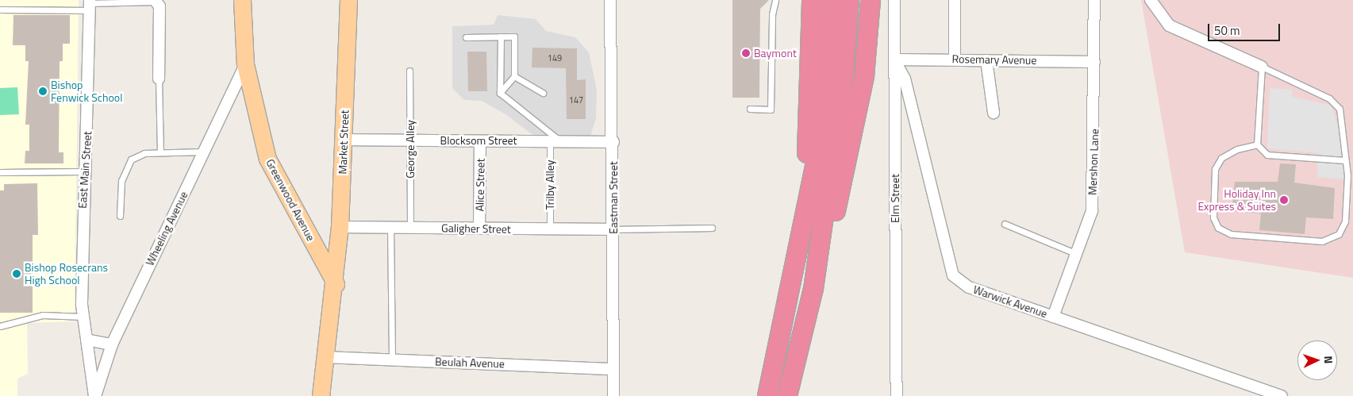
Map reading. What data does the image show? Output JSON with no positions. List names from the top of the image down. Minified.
{"streets":{"main road":["Market Street","Greenwood Avenue"],"street":["Rosemary Avenue","Blocksom Street","Mershon Lane","East Main Street","Alice Street","Eastman Street","Elm Street","Wheeling Avenue","Galigher Street","Warwick Avenue","Beulah Avenue"],"lane":["George Alley","Trilby Alley"]},"crossings":[["Rosemary Avenue","Mershon Lane"],["Rosemary Avenue","Elm Street"],["Rosemary Avenue","Warwick Avenue"],["Blocksom Street","Market Street"],["Blocksom Street","George Alley"],["Blocksom Street","Alice Street"],["Blocksom Street","Trilby Alley"],["Blocksom Street","Eastman Street"],["Market Street","Greenwood Avenue"],["Market Street","Galigher Street"],["George Alley","Galigher Street"],["Mershon Lane","Warwick Avenue"],["East Main Street","Wheeling Avenue"],["Alice Street","Galigher Street"],["Trilby Alley","Galigher Street"],["Eastman Street","Galigher Street"],["Eastman Street","Beulah Avenue"],["Elm Street","Warwick Avenue"],["Greenwood Avenue","Wheeling Avenue"]],"places":["Baymont","Bishop Fenwick School","Holiday Inn Express & Suites","Bishop Rosecrans High School"],"house_numbers":["149","147"],"scale_bar":"50 m","north":"right"}
